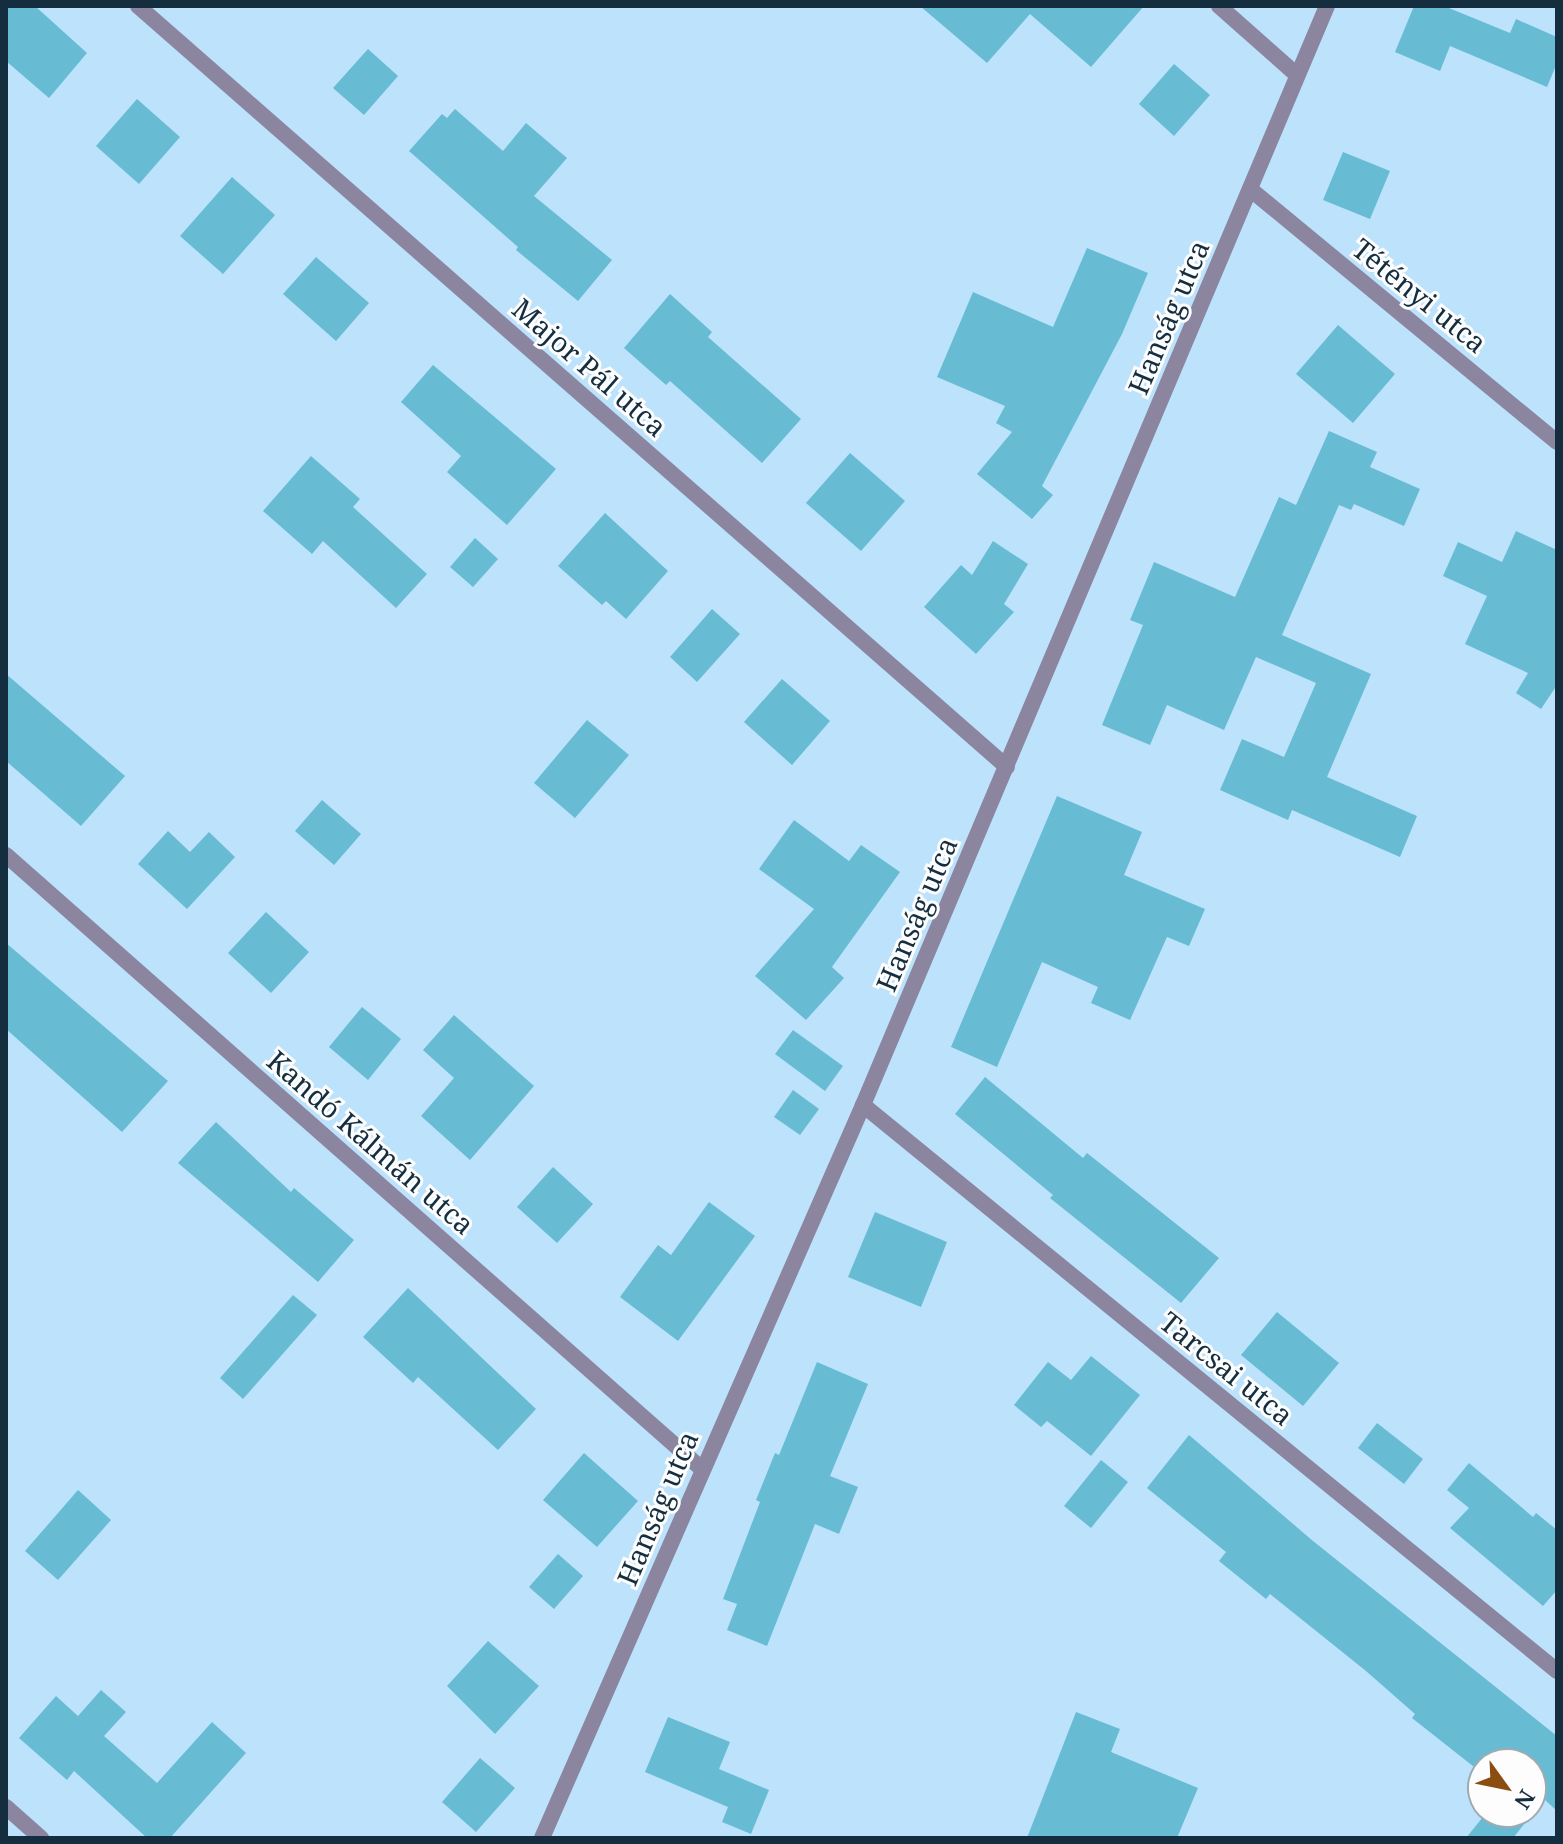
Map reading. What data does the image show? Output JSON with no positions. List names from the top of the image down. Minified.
{"streets":{"street":["Tétényi utca","Hanság utca","Major Pál utca","Kandó Kálmán utca","Tarcsai utca"]},"crossings":[["Tétényi utca","Hanság utca"],["Hanság utca","Major Pál utca"],["Hanság utca","Kandó Kálmán utca"],["Hanság utca","Tarcsai utca"]],"north":"bottom right"}
